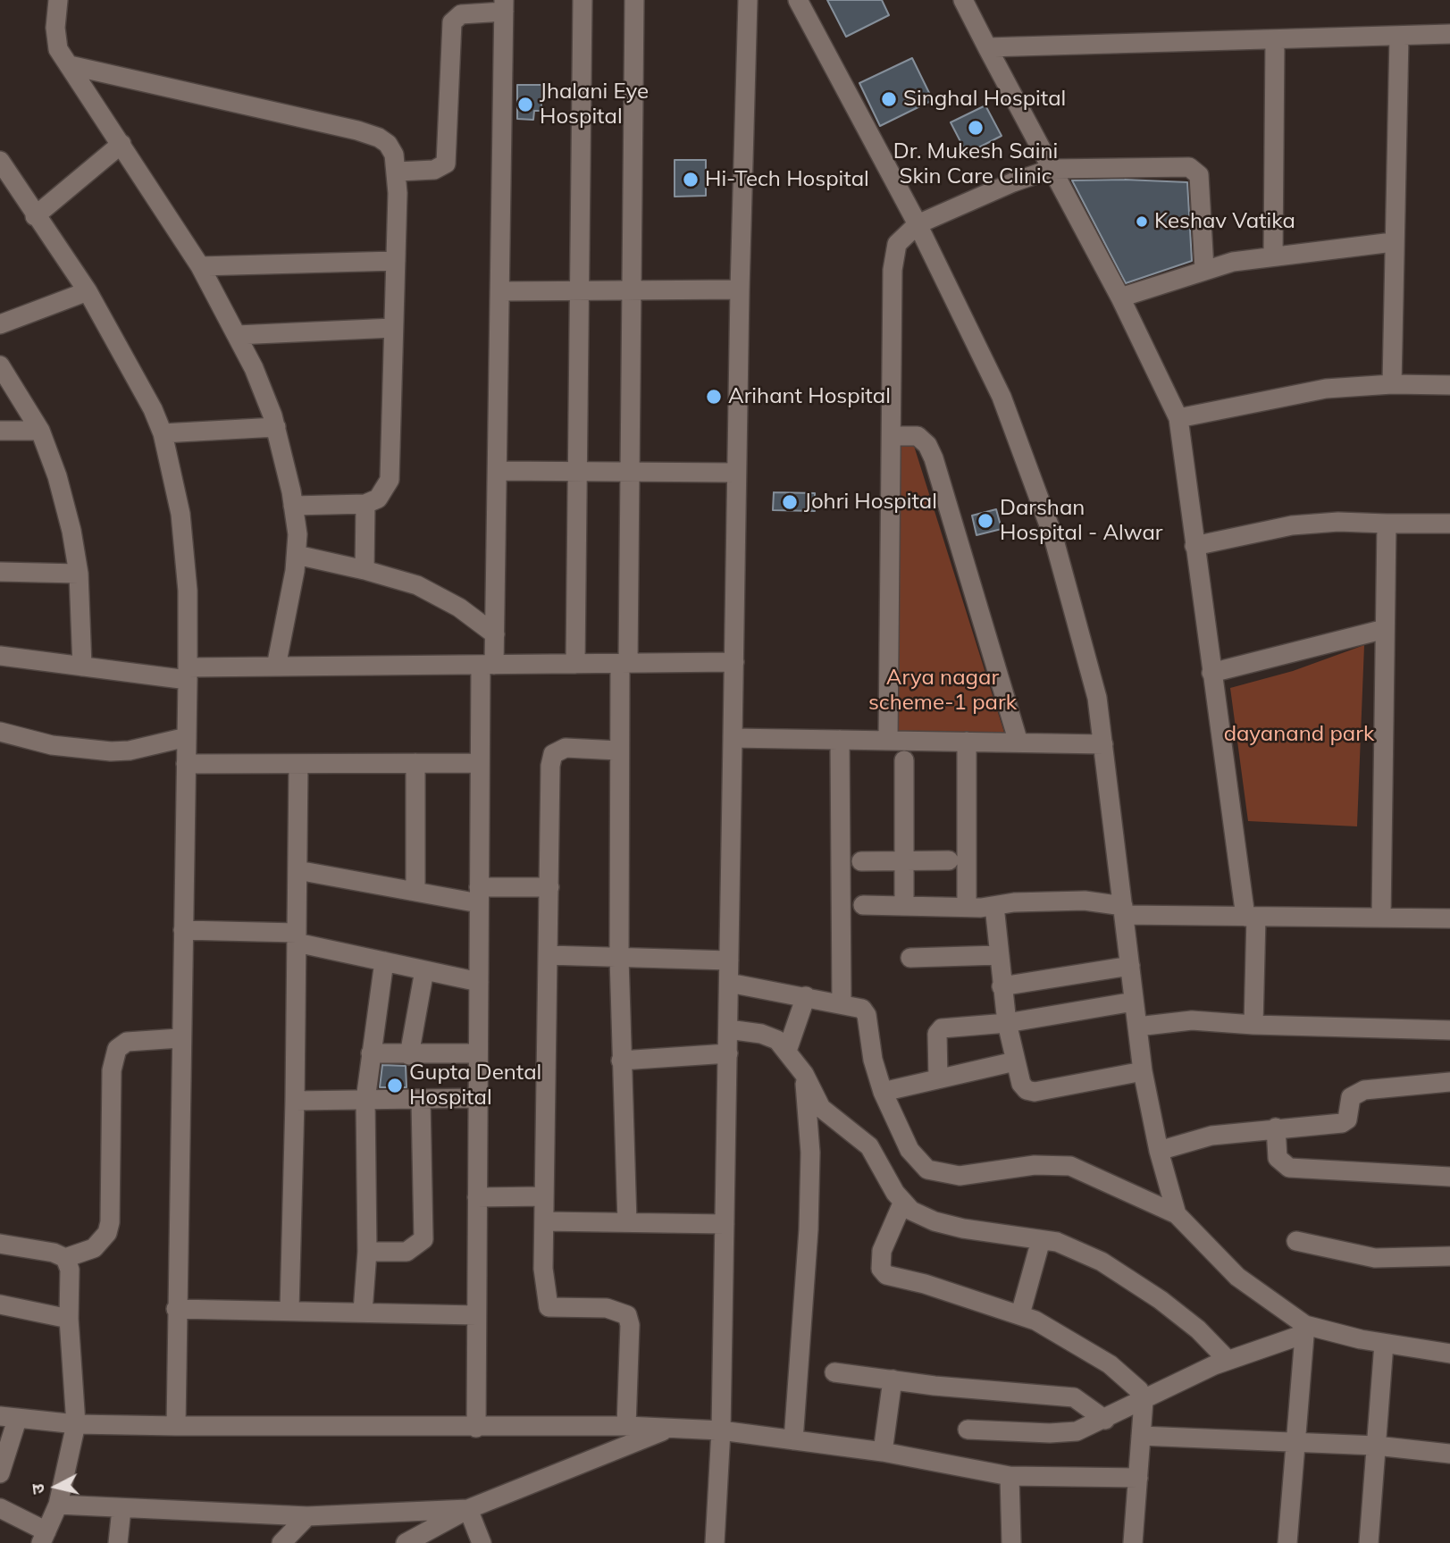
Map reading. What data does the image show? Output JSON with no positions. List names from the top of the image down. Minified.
{"parks":["Arya nagar scheme-1 park","dayanand park"],"places":["Singhal Hospital","Jhalani Eye Hospital","Dr. Mukesh Saini Skin Care Clinic","Hi-Tech Hospital","Keshav Vatika","Arihant Hospital","Johri Hospital","Darshan Hospital - Alwar","Gupta Dental Hospital"],"north":"left"}
